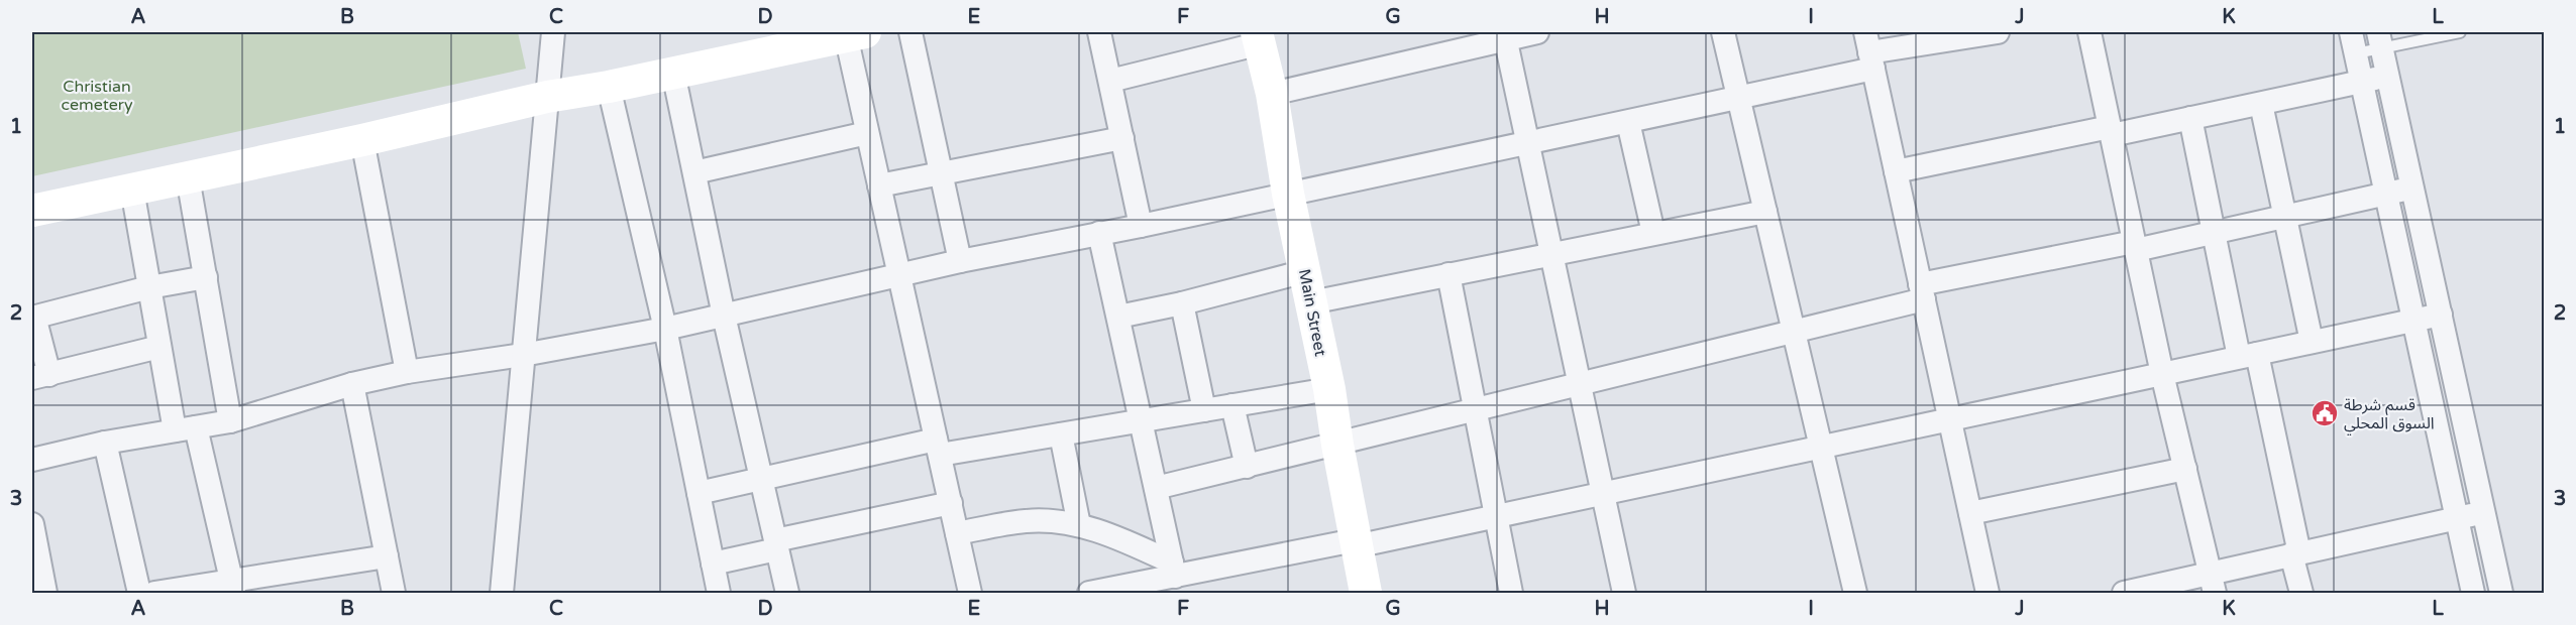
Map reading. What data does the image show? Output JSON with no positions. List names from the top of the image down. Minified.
{"streets":{"street":["Main Street"]},"parks":["Christian cemetery"],"places":{"public building":["قسم شرطة السوق المحلي"]},"grid":{"columns":["A","B","C","D","E","F","G","H","I","J","K","L"],"rows":["1","2","3"]}}
